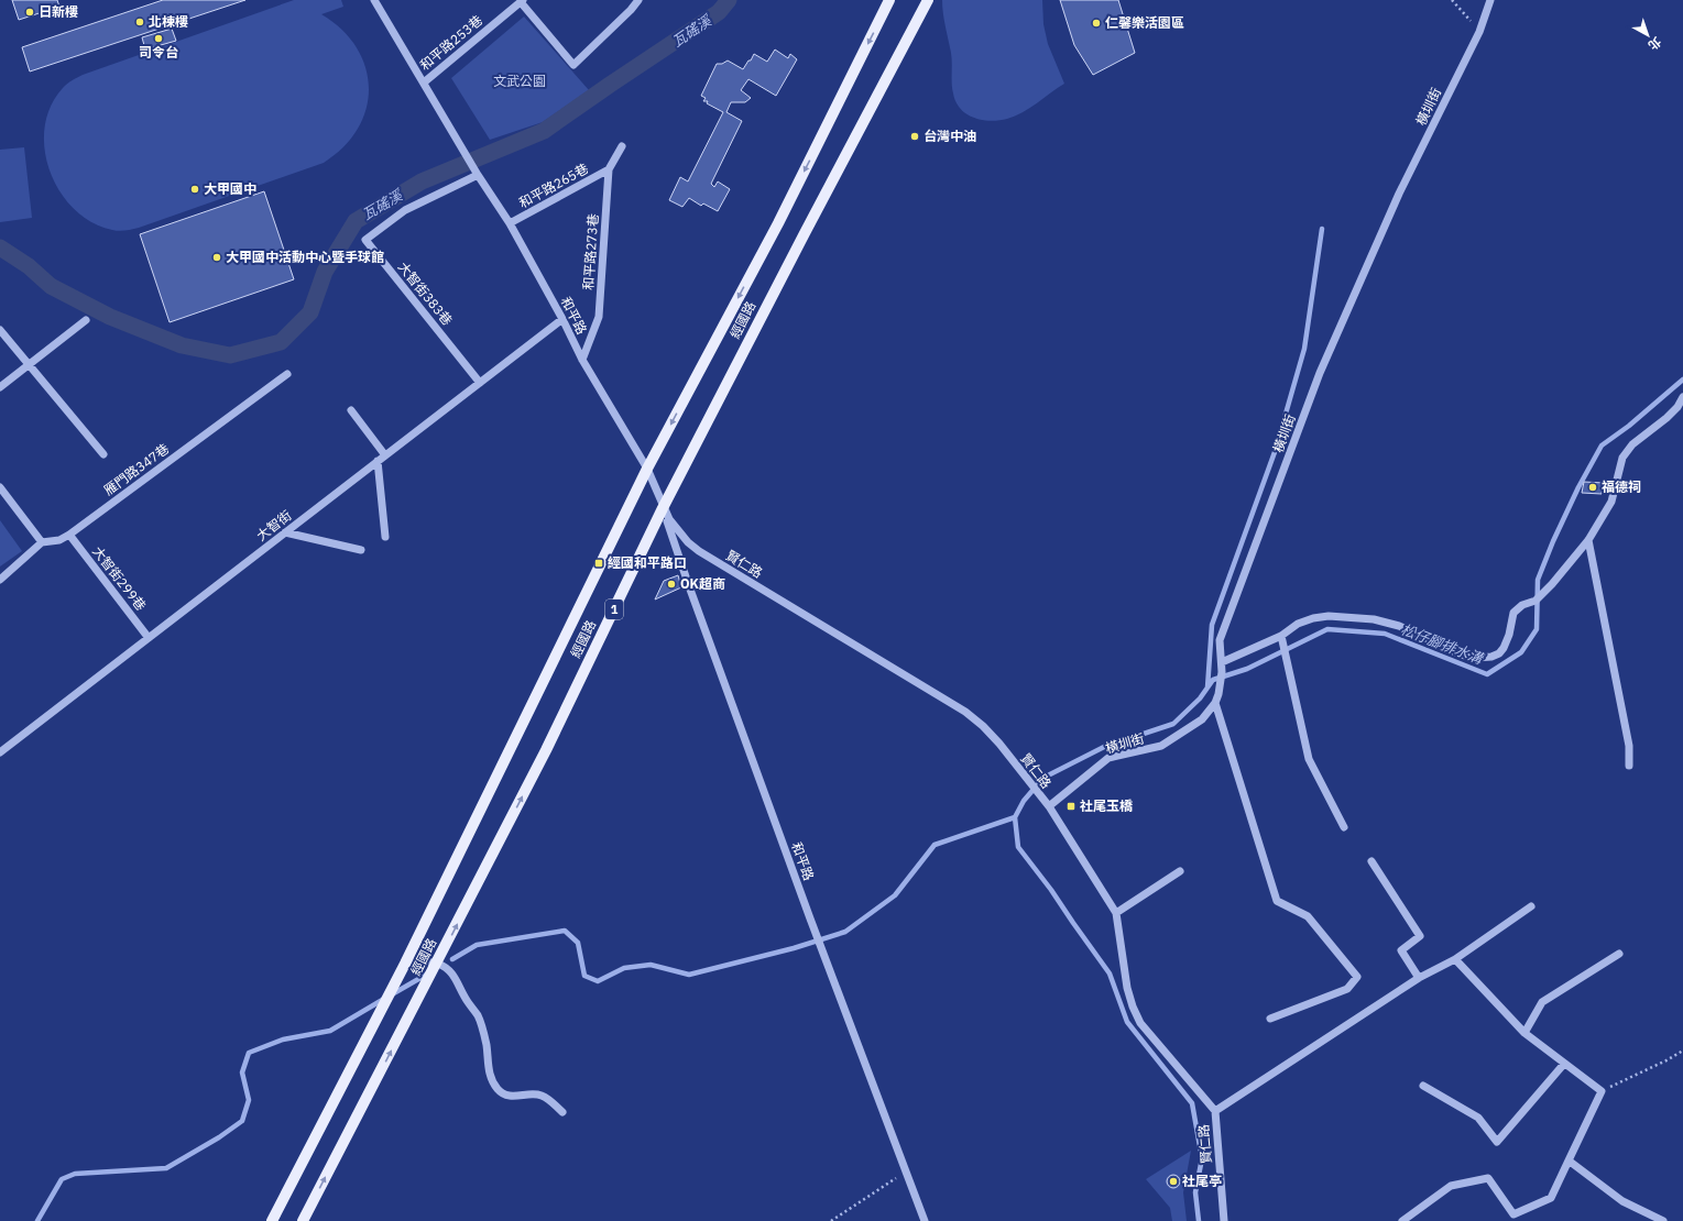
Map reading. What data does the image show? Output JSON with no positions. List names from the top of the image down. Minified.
{"streets":{"main road":["經國路","1"],"street":["和平路253巷","橫圳街","和平路265巷","和平路273巷","大智街383巷","和平路","雁門路347巷","大智街","賢仁路","大智街299巷"]},"crossings":[["和平路253巷","和平路"],["橫圳街","賢仁路"],["和平路265巷","和平路273巷"],["和平路265巷","和平路"],["和平路273巷","和平路"],["大智街383巷","和平路"],["大智街383巷","大智街"],["和平路","經國路"],["和平路","大智街"],["和平路","賢仁路"],["經國路","賢仁路"],["雁門路347巷","大智街299巷"],["大智街","大智街299巷"]],"water":["瓦磘溪","松仔腳排水溝"],"parks":["文武公園"],"places":{"other":["日新樓","北棟樓","仁馨樂活園區","司令台","台灣中油","大甲國中","大甲國中活動中心暨手球館","福德祠","OK超商","社尾亭"],"transit":["經國和平路口","社尾玉橋"]},"north":"bottom right"}
